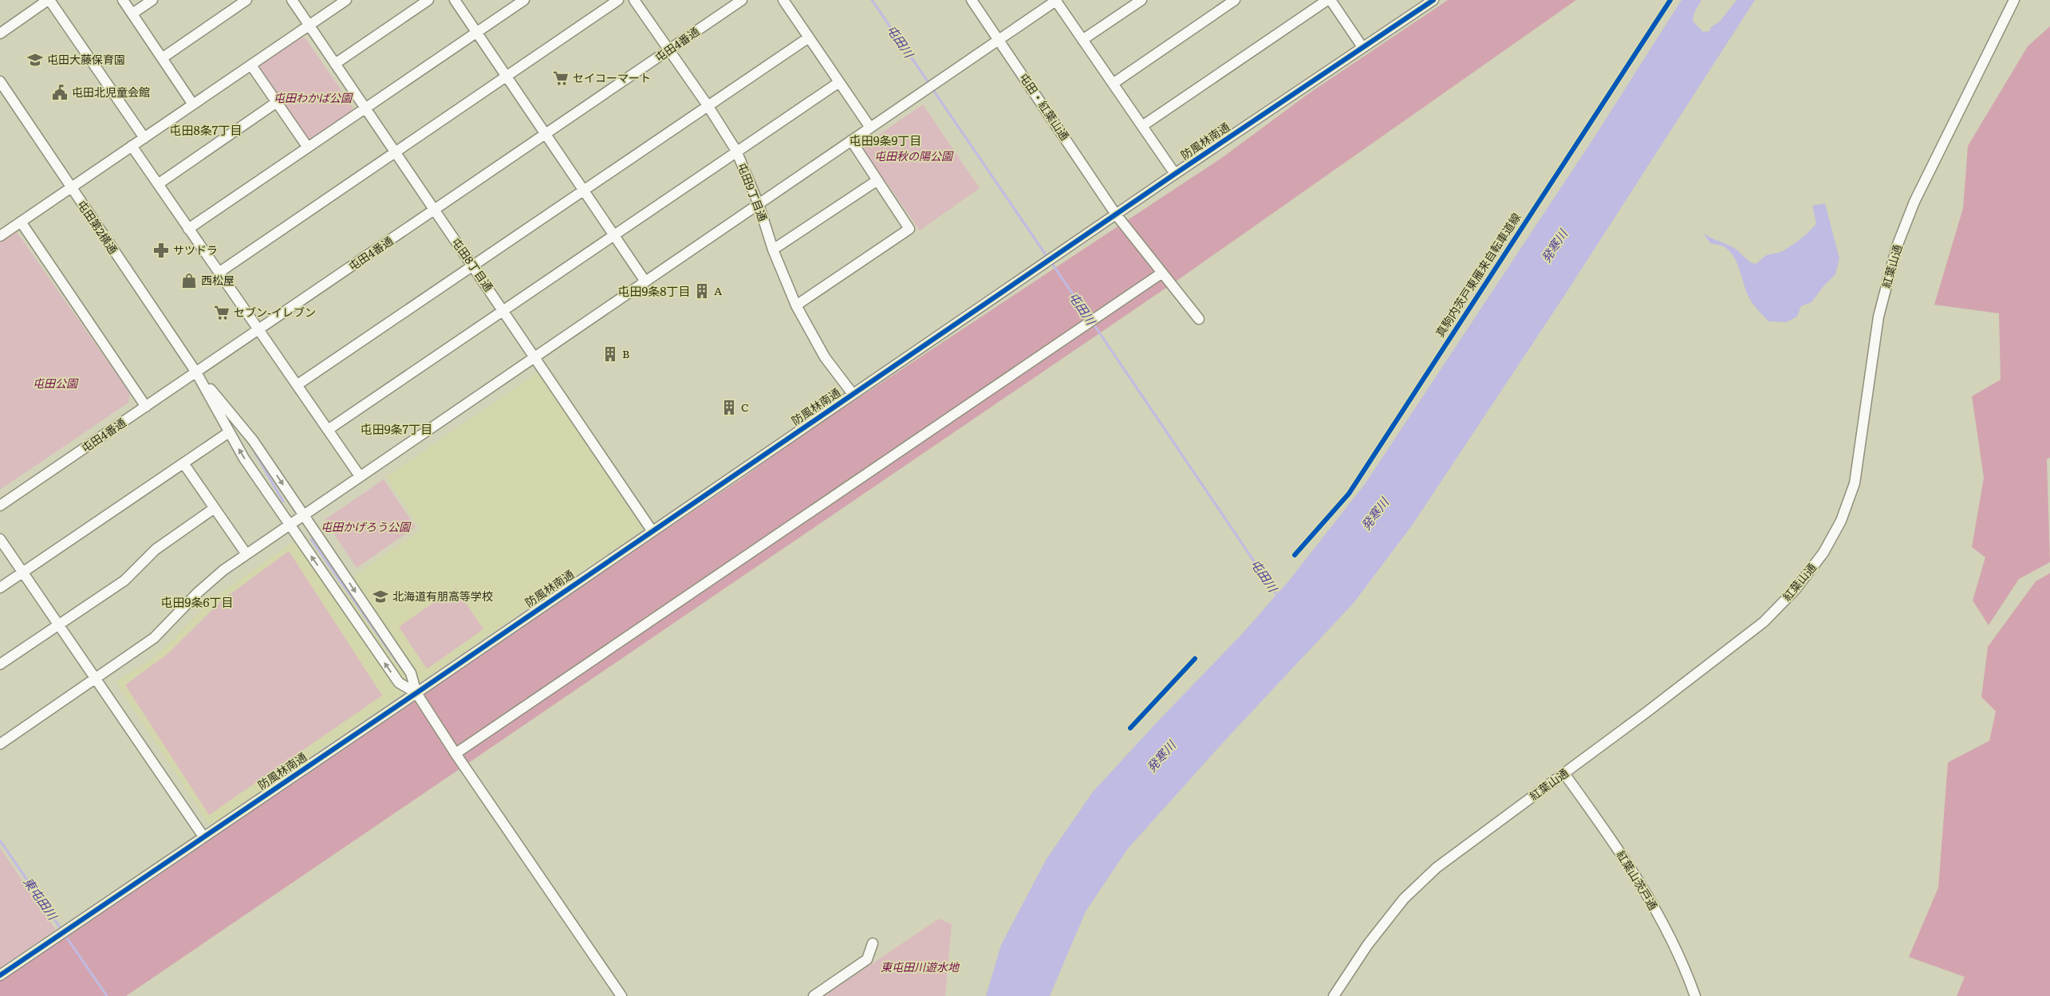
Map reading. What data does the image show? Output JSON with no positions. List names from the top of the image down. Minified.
{"streets":{"street":["屯田4番通","屯田・紅葉山通","防風林南通","屯田9丁目通","屯田第2横通","屯田8丁目通","紅葉山通","紅葉山茨戸通"],"cycle path":["真駒内茨戸東雁来自転車道線"]},"crossings":[["屯田4番通","屯田9丁目通"],["屯田4番通","屯田第2横通"],["屯田4番通","屯田8丁目通"],["屯田・紅葉山通","防風林南通"],["防風林南通","屯田9丁目通"],["防風林南通","屯田8丁目通"],["紅葉山通","紅葉山茨戸通"]],"districts":["屯田8条7丁目","屯田9条9丁目","屯田9条8丁目","屯田9条7丁目","屯田9条6丁目"],"water":["屯田川","発寒川","東屯田川"],"parks":["屯田わかば公園","屯田秋の陽公園","屯田公園","屯田かげろう公園","東屯田川遊水地"],"places":{"school or university":["屯田大藤保育園","北海道有朋高等学校"],"supermarket":["セイコーマート","セブン-イレブン"],"public building":["屯田北児童会館"],"pharmacy":["サツドラ"],"shop":["西松屋"],"building":["A","B","C"]}}
